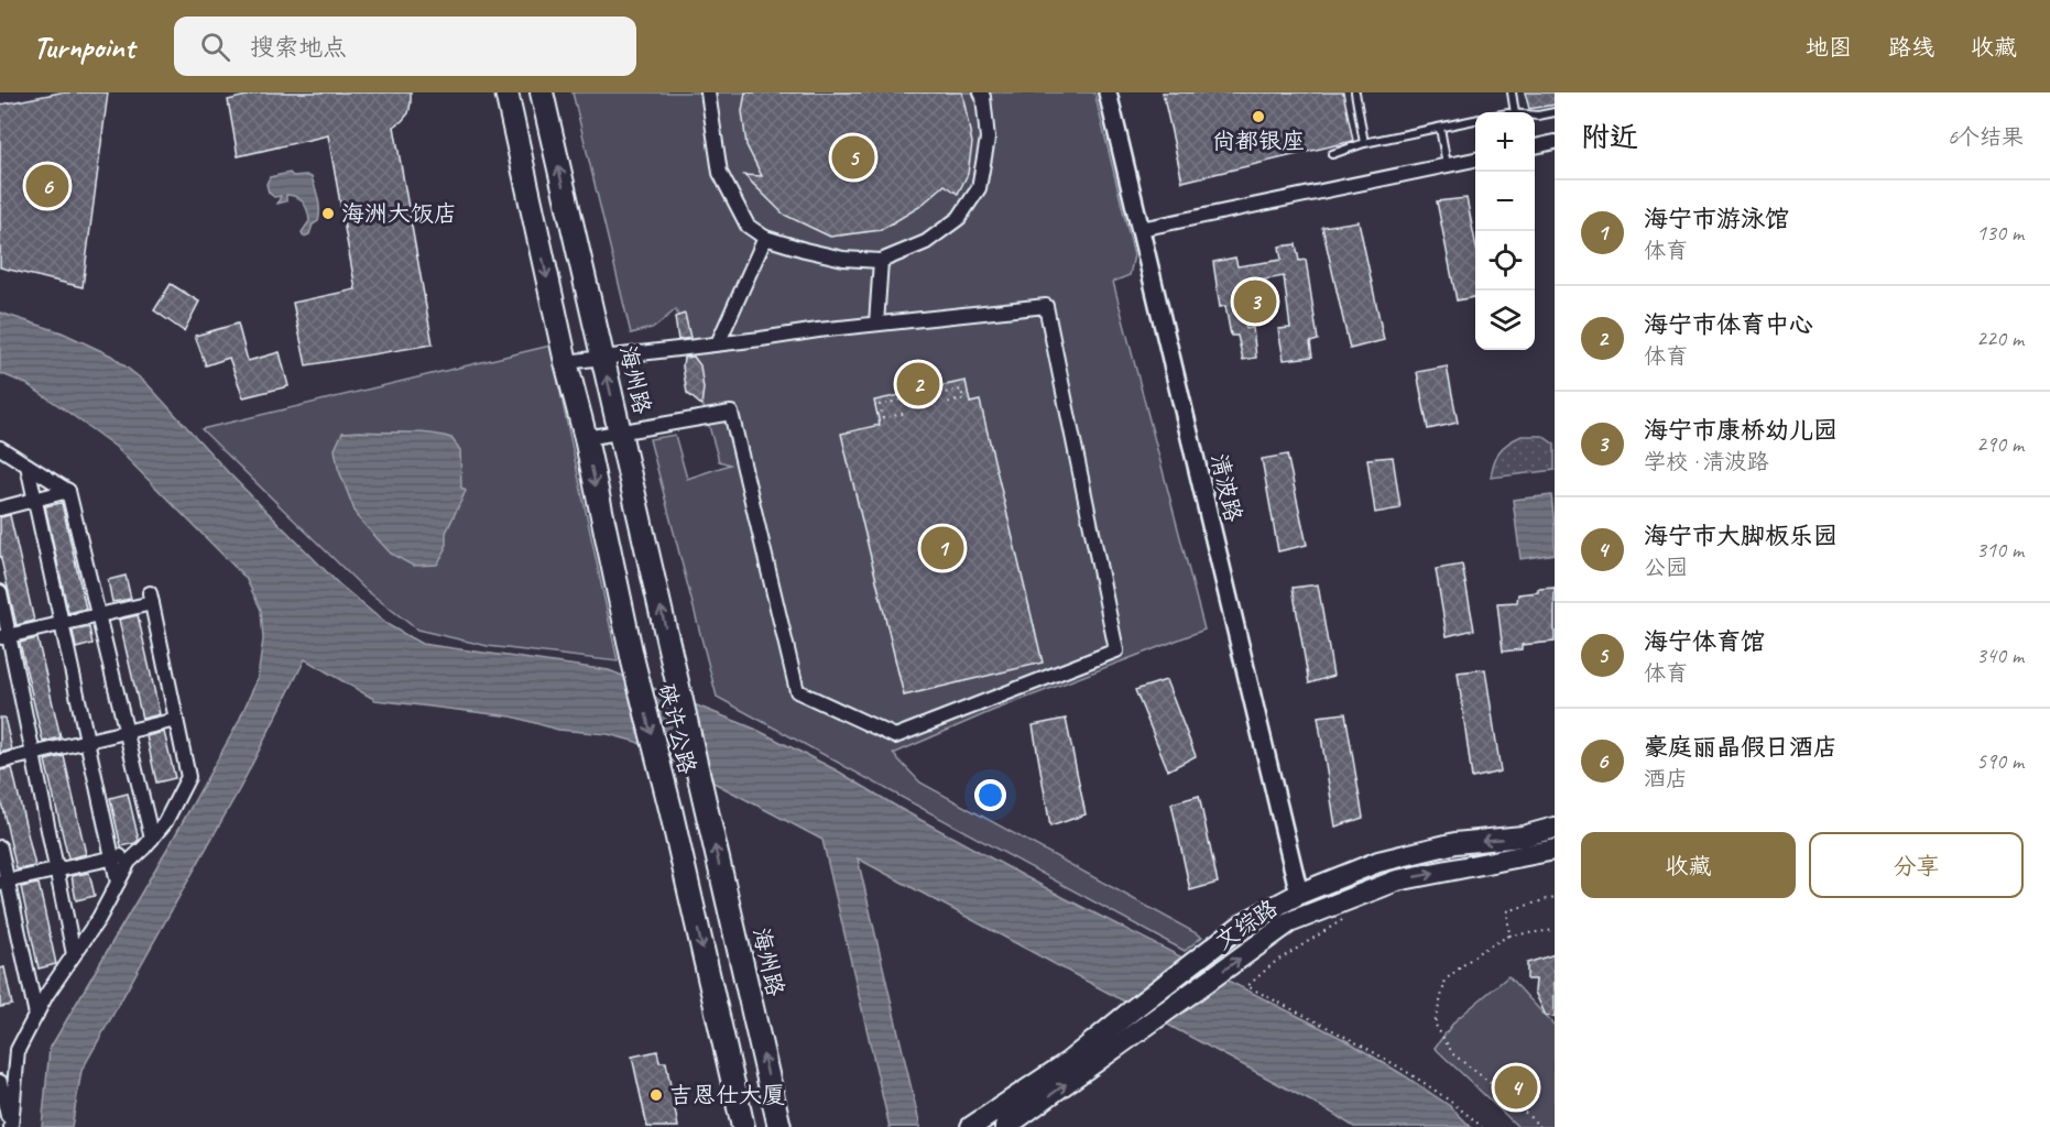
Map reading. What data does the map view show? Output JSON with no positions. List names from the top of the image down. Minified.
{"streets":{"main road":["海州路","硖许公路","文综路"],"street":["清波路"]},"crossings":[["海州路","硖许公路"]],"one_way":["硖许公路"],"places":["尚都银座","海洲大饭店","吉恩仕大厦"],"page":{"header":"Turnpoint","search":"搜索地点","nav":["地图","路线","收藏"],"heading":["附近","6个结果"],"map_buttons":["+","−"],"pins":["5","6","3","2","1","4"],"list":[{"mark":"1","name":"海宁市游泳馆","note":"体育","value":"130 m"},{"mark":"2","name":"海宁市体育中心","note":"体育","value":"220 m"},{"mark":"3","name":"海宁市康桥幼儿园","note":"学校 · 清波路","value":"290 m"},{"mark":"4","name":"海宁市大脚板乐园","note":"公园","value":"310 m"},{"mark":"5","name":"海宁体育馆","note":"体育","value":"340 m"},{"mark":"6","name":"豪庭丽晶假日酒店","note":"酒店","value":"590 m"}],"buttons":["收藏","分享"]}}
